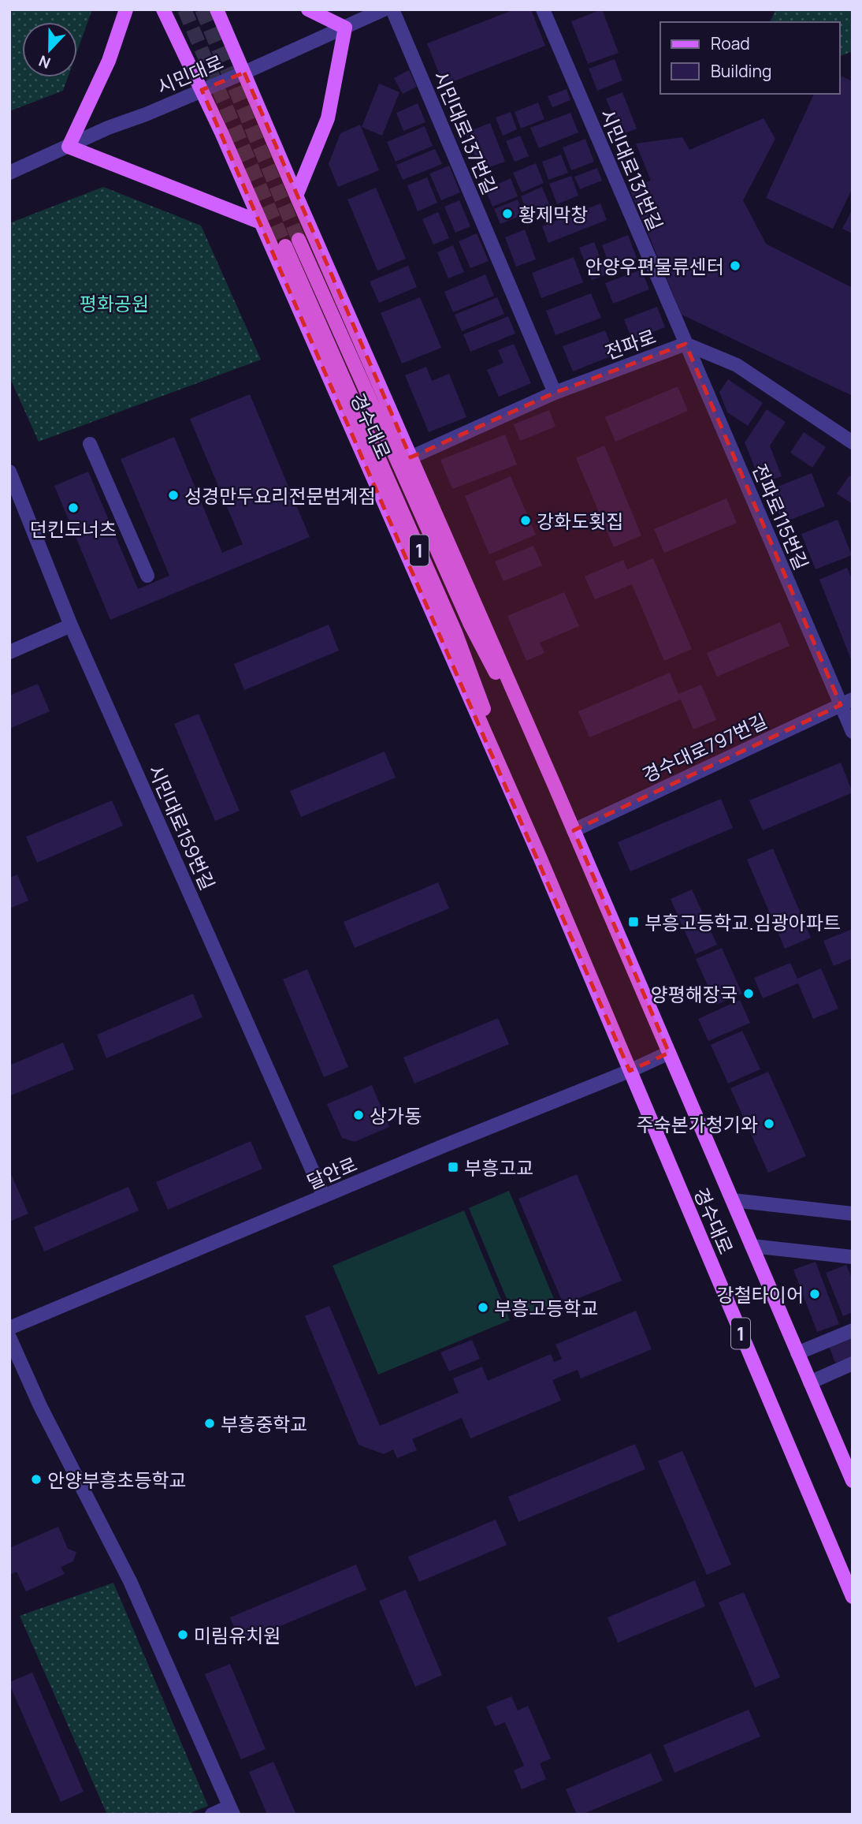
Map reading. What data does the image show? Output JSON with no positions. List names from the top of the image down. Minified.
{"streets":{"main road":["경수대로","1"],"street":["시민대로","시민대로137번길","시민대로131번길","전파로","전파로115번길","경수대로797번길","시민대로159번길","달안로"]},"crossings":[["시민대로","경수대로"],["시민대로137번길","전파로"],["시민대로131번길","전파로"],["시민대로131번길","전파로115번길"],["전파로","경수대로"],["전파로","전파로115번길"],["경수대로","경수대로797번길"],["경수대로","달안로"],["전파로115번길","경수대로797번길"],["시민대로159번길","달안로"]],"parks":["평화공원"],"places":{"other":["황제막창","안양우편물류센터","성경만두요리전문범계점","던킨도너츠","강화도횟집","양평해장국","상가동","주숙본가청기와","강철타이어","부흥고등학교","부흥중학교","안양부흥초등학교","미림유치원"],"transit":["부흥고등학교.임광아파트","부흥고교"]},"legend":["Road","Building"],"north":"bottom"}
